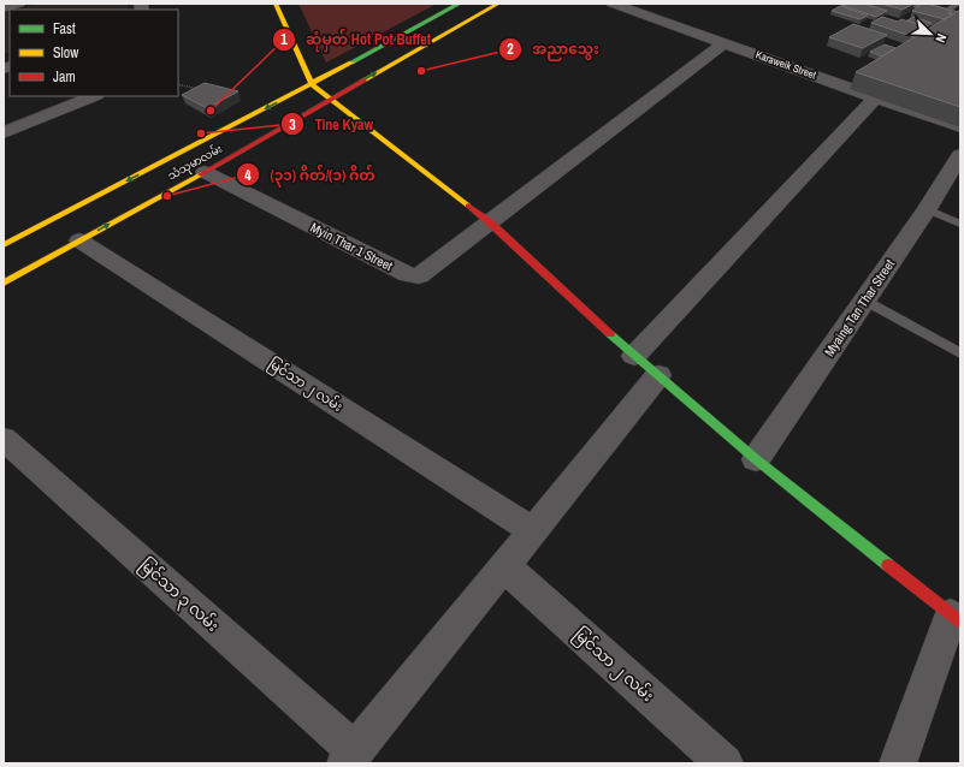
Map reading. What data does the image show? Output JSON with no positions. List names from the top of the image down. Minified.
{"streets":{"main road":["သံသုမာလမ်း"],"street":["Karaweik Street","Myin Thar 1 Street","Myaing Tan Thar Street","မြင်သာ ၂ လမ်း","မြင်သာ ၃ လမ်း"]},"crossings":[["Karaweik Street","Myin Thar 1 Street"],["သံသုမာလမ်း","Myin Thar 1 Street"],["သံသုမာလမ်း","မြင်သာ ၂ လမ်း"]],"places":["အညာသွေး","ဆုံမှတ် Hot Pot Buffet","Tine Kyaw","(၃၁) ဂိတ်/(၁) ဂိတ်"],"legend":["Fast","Slow","Jam"],"north":"bottom right"}
